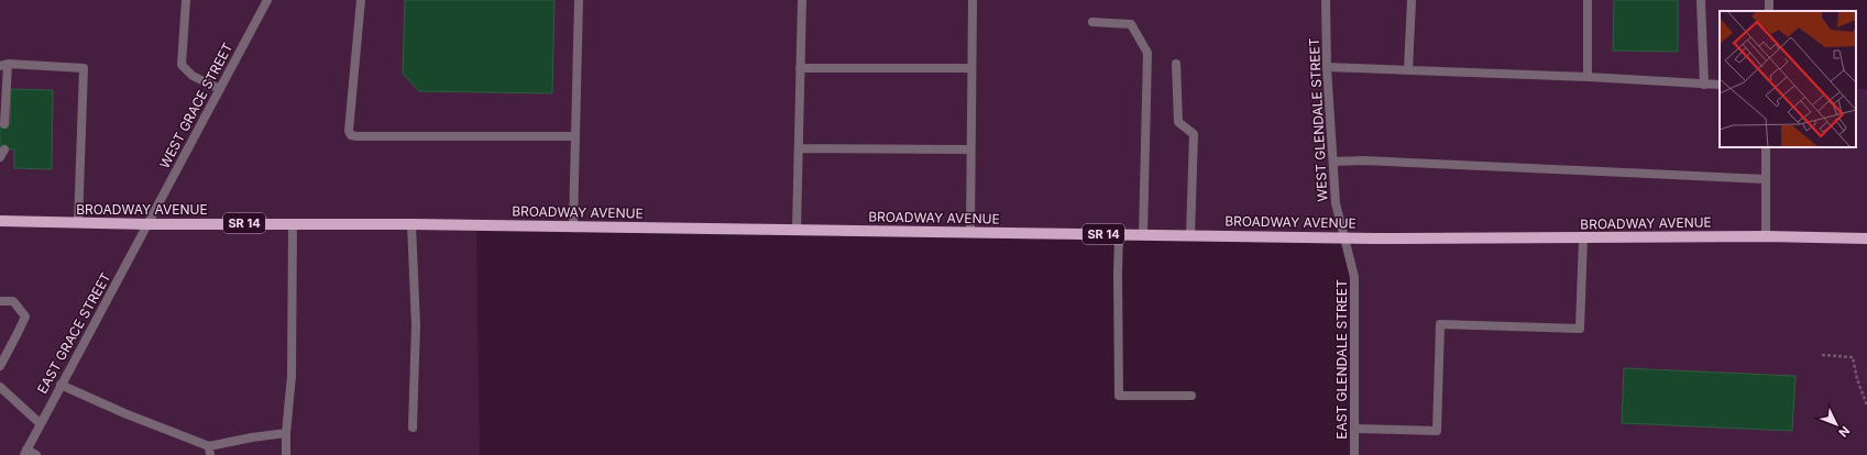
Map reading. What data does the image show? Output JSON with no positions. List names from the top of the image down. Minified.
{"streets":{"main road":["BROADWAY AVENUE","SR 14"],"street":["WEST GRACE STREET","WEST GLENDALE STREET","EAST GRACE STREET","EAST GLENDALE STREET"]},"crossings":[["WEST GRACE STREET","BROADWAY AVENUE"],["WEST GRACE STREET","EAST GRACE STREET"],["WEST GLENDALE STREET","BROADWAY AVENUE"],["WEST GLENDALE STREET","EAST GLENDALE STREET"],["BROADWAY AVENUE","EAST GRACE STREET"],["BROADWAY AVENUE","EAST GLENDALE STREET"]],"north":"bottom right"}
